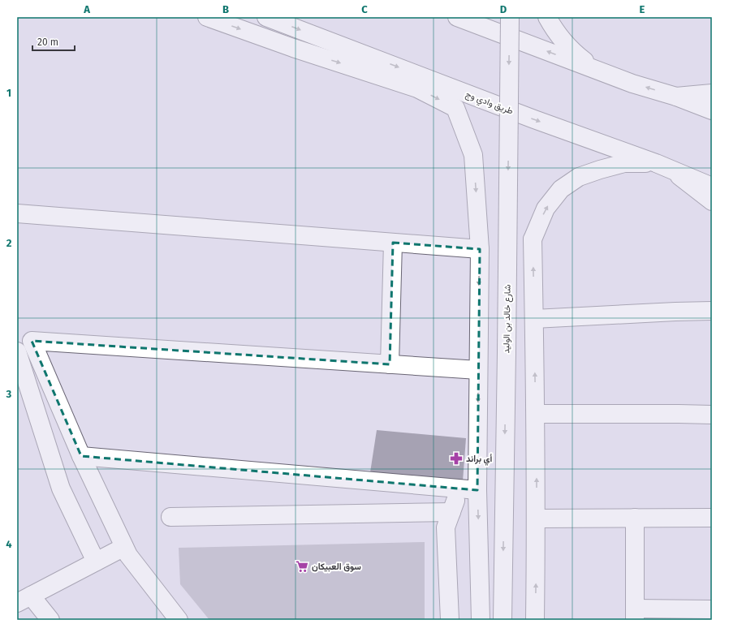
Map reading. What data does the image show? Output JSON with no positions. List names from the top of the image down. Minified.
{"streets":{"street":["طريق وادي وج","شارع خالد بن الوليد"]},"places":{"pharmacy":["أي براند"],"supermarket":["سوق العبيكان"]},"scale_bar":"20 m","grid":{"columns":["A","B","C","D","E"],"rows":["1","2","3","4"]}}
